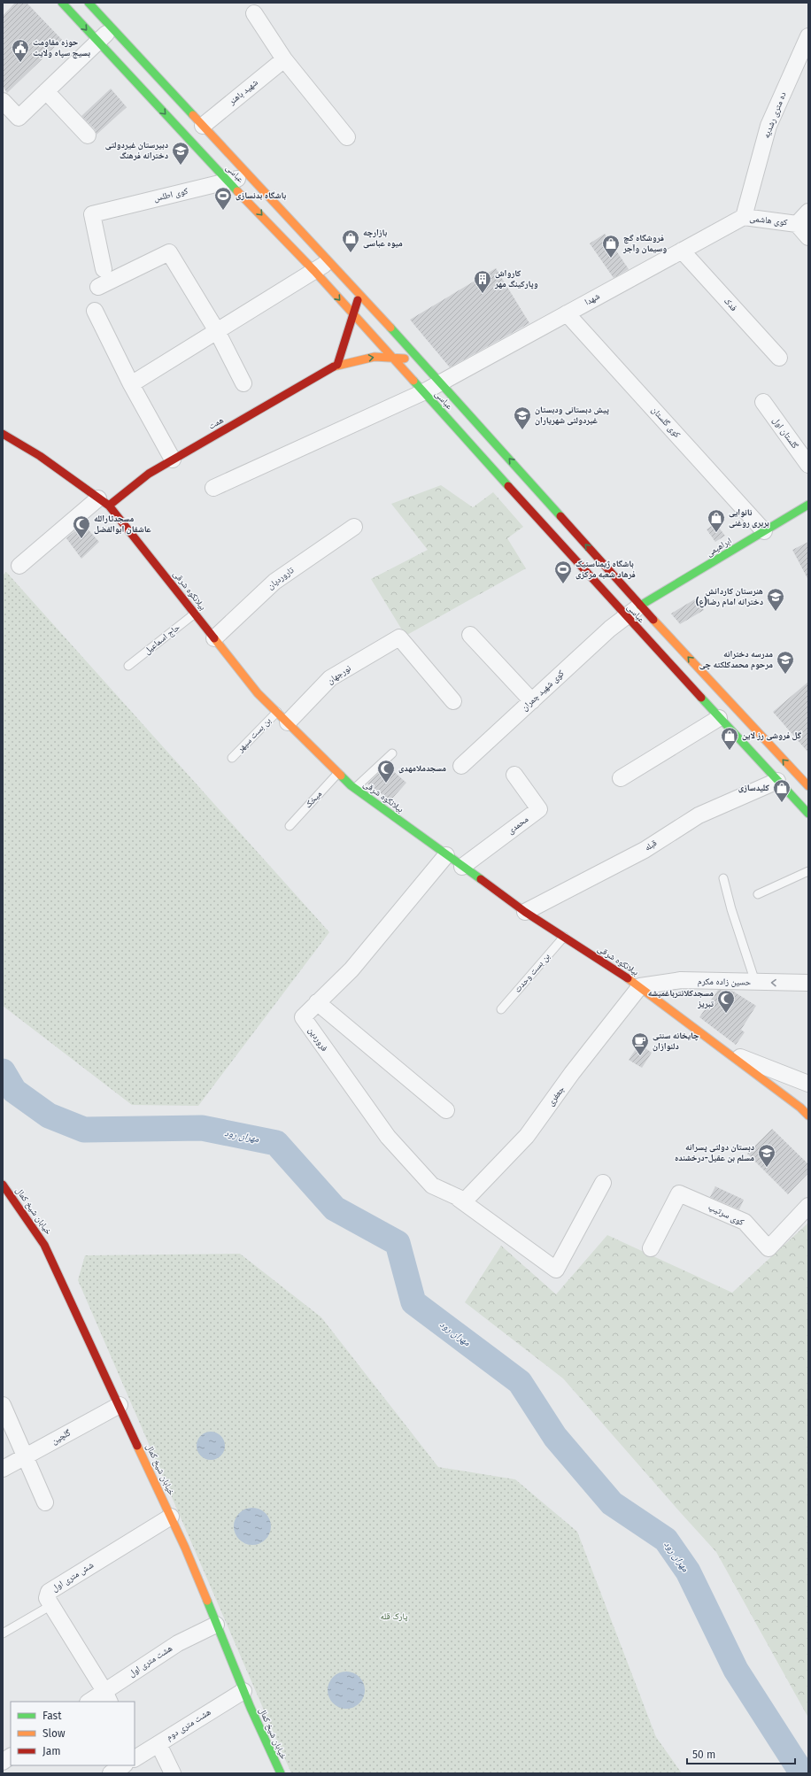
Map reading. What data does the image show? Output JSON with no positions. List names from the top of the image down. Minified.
{"streets":{"main road":["عباسى","همت","ابراهیمی","بیلانکوه شرقی","خیابان شیخ کمال"],"street":["شهید باهنر","ده متری رشدیه","کوی اطلس","کوی هاشمی","شهدا","فدک","کوی گلستان","گلستان اول","تاروردیان","نورجهان","کوی شهید چمران","محمدی","قبله","حسین زاده مکرم","فروردین","جعفری","کوی سرتیپ","گلچین","شش متری اول","هشت متری اول","هشت متری دوم"],"lane":["حاج اسماعیل","بن بست سپهر","میخک","بن بست وحدت"]},"crossings":[["شهید باهنر","عباسى"],["ده متری رشدیه","کوی هاشمی"],["ده متری رشدیه","شهدا"],["عباسى","کوی اطلس"],["عباسى","شهدا"],["عباسى","همت"],["عباسى","ابراهیمی"],["عباسى","کوی شهید چمران"],["عباسى","قبله"],["کوی هاشمی","شهدا"],["شهدا","فدک"],["شهدا","کوی گلستان"],["کوی گلستان","ابراهیمی"],["همت","بیلانکوه شرقی"],["ابراهیمی","کوی شهید چمران"],["تاروردیان","بیلانکوه شرقی"],["بیلانکوه شرقی","حاج اسماعیل"],["بیلانکوه شرقی","نورجهان"],["بیلانکوه شرقی","بن بست سپهر"],["بیلانکوه شرقی","میخک"],["بیلانکوه شرقی","محمدی"],["بیلانکوه شرقی","قبله"],["بیلانکوه شرقی","بن بست وحدت"],["بیلانکوه شرقی","حسین زاده مکرم"],["بیلانکوه شرقی","فروردین"],["بیلانکوه شرقی","جعفری"],["نورجهان","بن بست سپهر"],["حسین زاده مکرم","جعفری"],["فروردین","جعفری"],["خیابان شیخ کمال","گلچین"],["خیابان شیخ کمال","شش متری اول"],["خیابان شیخ کمال","هشت متری اول"],["خیابان شیخ کمال","هشت متری دوم"],["شش متری اول","هشت متری اول"]],"water":["مهران رود"],"parks":["پارک قله"],"places":{"public building":["حوزه مقاومت بسیج سپاه ولایت"],"school or university":["دبیرستان غیردولتی دخترانه فرهنگ","پیش دبستانی ودبستان غیردولتی شهریاران","هنرستان کاردانش دخترانه امام رضا(ع)","مدرسه دخترانه مرحوم محمدکلکته چی","دبستان دولتی پسرانه مسلم بن عقیل-درخشنده"],"sports":["باشگاه بدنسازی","باشگاه ژیمناستیک فرهاد شعبه مرکزی"],"shop":["بازارچه میوه عباسی","فروشگاه گچ وسیمان وآجر","نانوایی بربری روغنی","گل فروشی رز لاین","کلیدسازی"],"building":["کارواش وپارکینگ مهر"],"mosque":["مسجدثارالله عاشقان ابوالفضل","مسجدملامهدی","مسجدکلانترباغمیشه تبریز"],"cafe":["چایخانه سنتی دلنوازان"]},"legend":["Fast","Slow","Jam"],"scale_bar":"50 m"}
